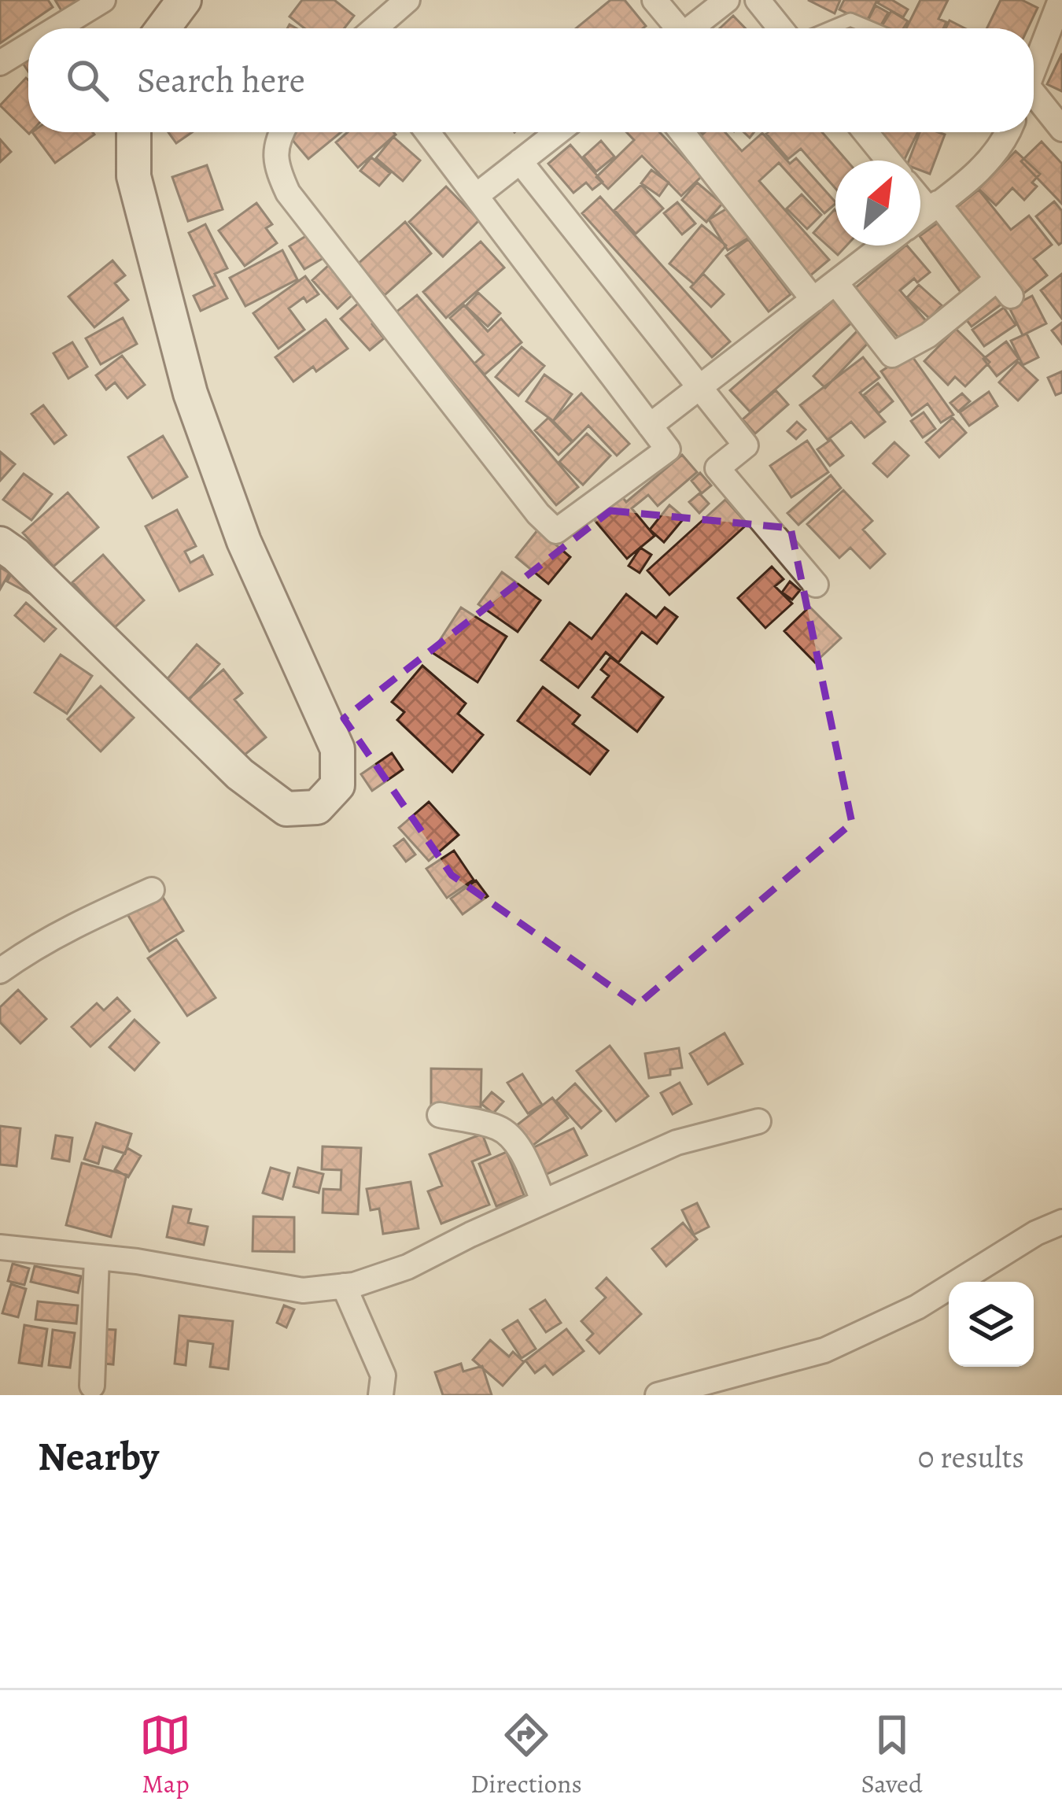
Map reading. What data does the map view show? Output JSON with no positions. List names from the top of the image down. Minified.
{"north":"top right","page":{"search":"Search here","heading":["Nearby","0 results"],"nav":["Map","Directions","Saved"]}}
